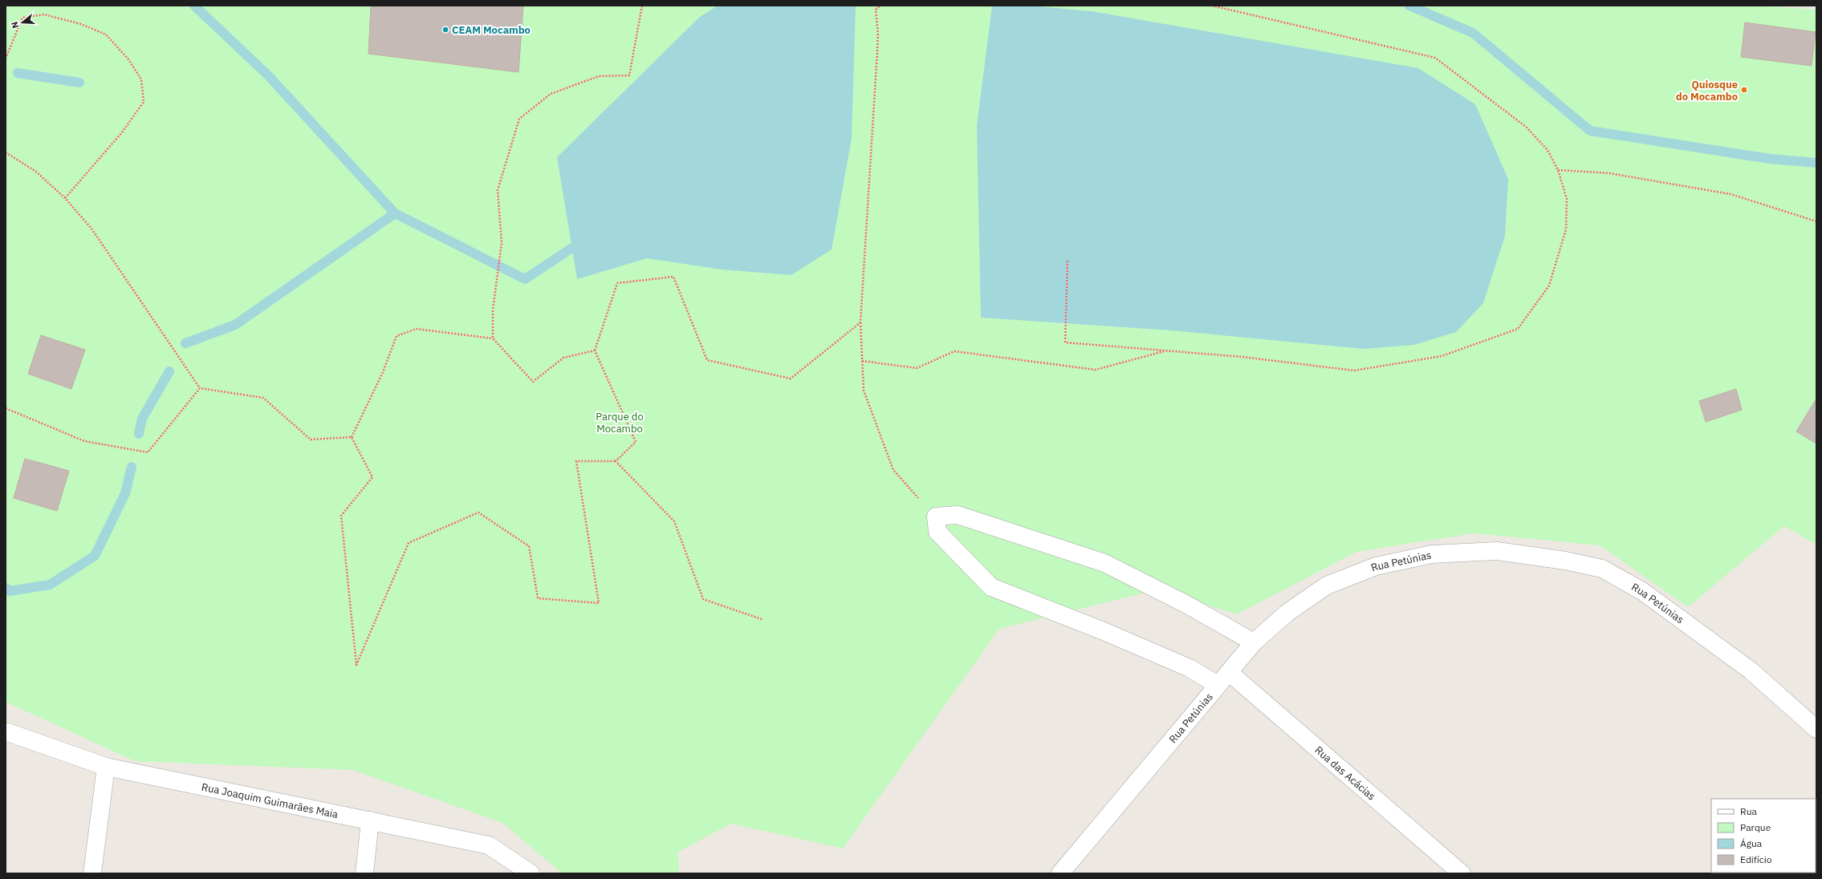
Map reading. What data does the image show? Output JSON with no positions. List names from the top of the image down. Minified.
{"streets":{"street":["Rua Petúnias","Rua das Acácias","Rua Joaquim Guimarães Maia"]},"crossings":[["Rua Petúnias","Rua das Acácias"]],"parks":["Parque do Mocambo"],"places":["CEAM Mocambo","Quiosque do Mocambo"],"legend":["Rua","Parque","Água","Edifício"],"north":"left"}
